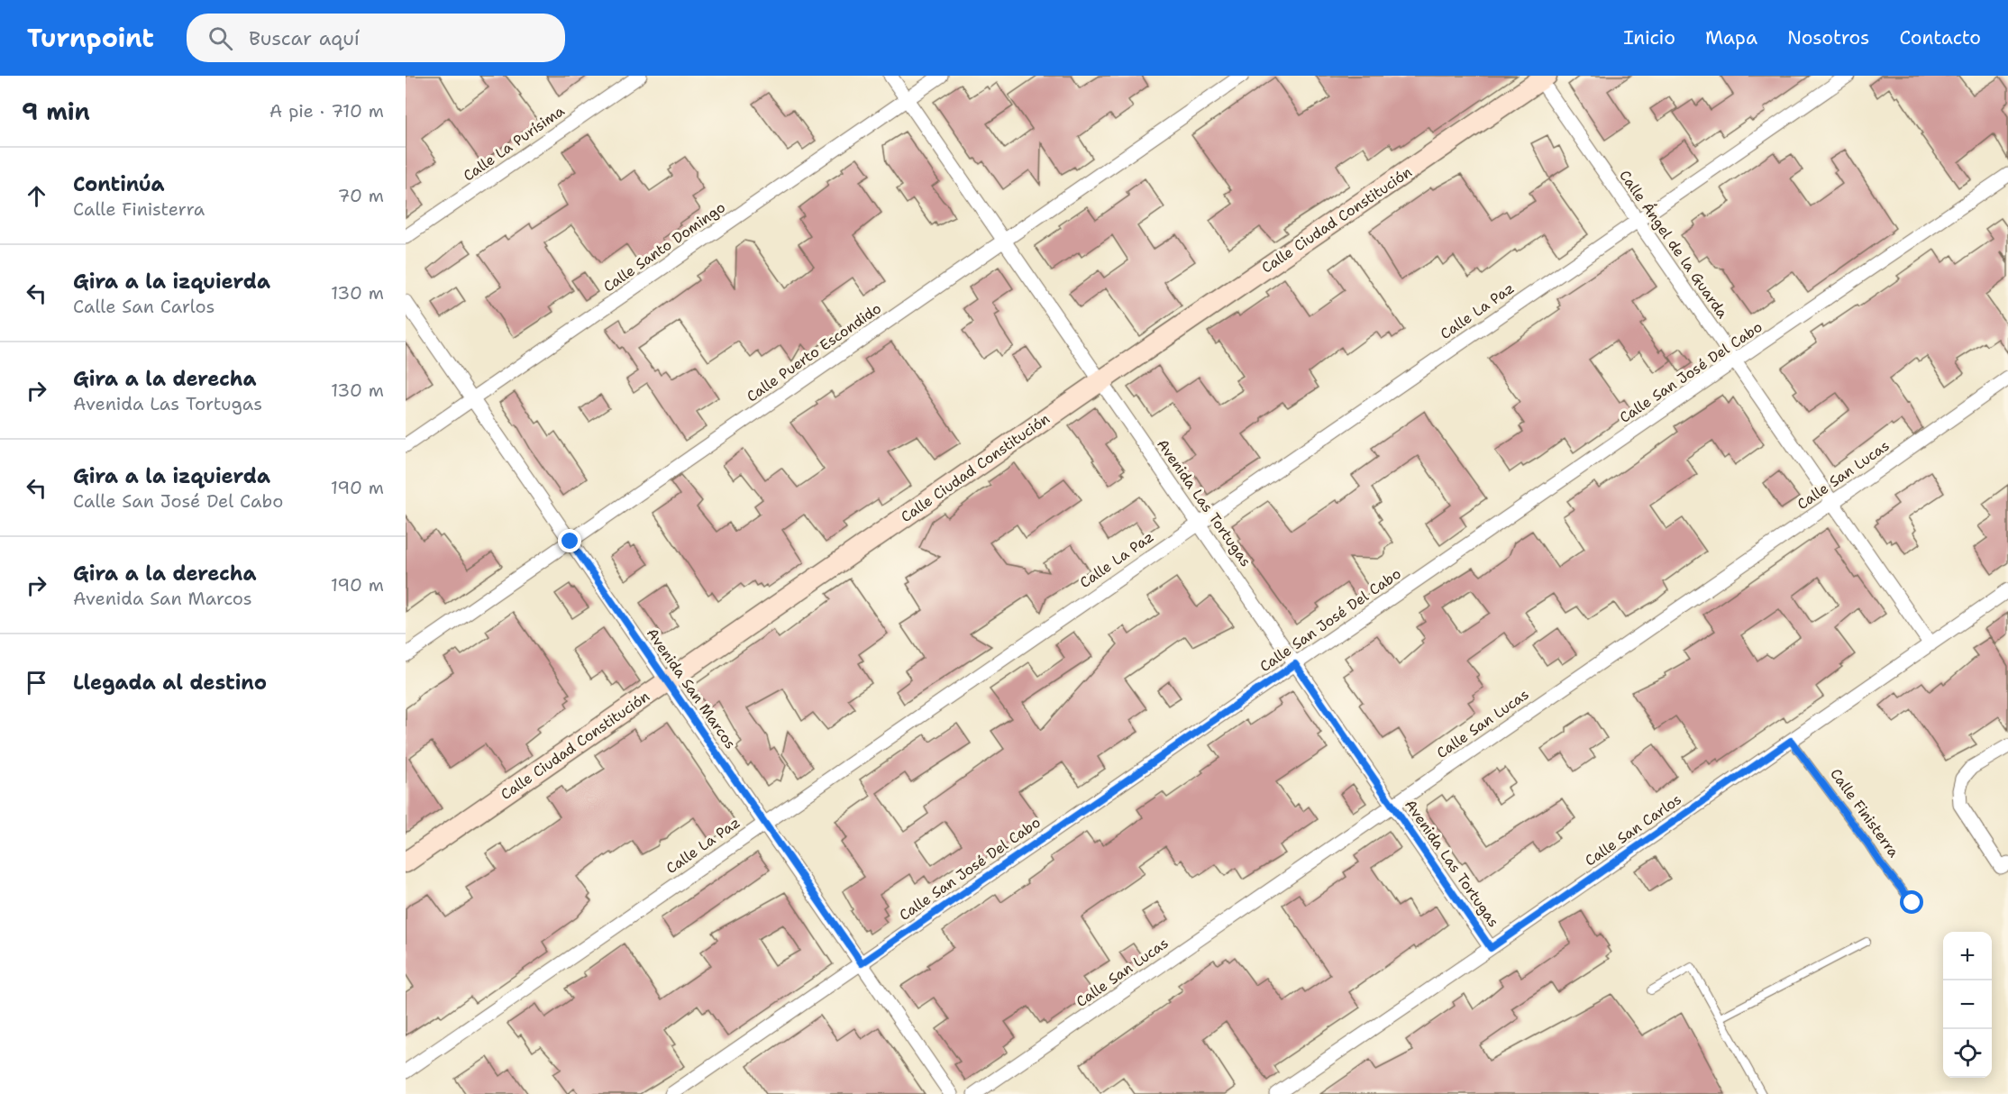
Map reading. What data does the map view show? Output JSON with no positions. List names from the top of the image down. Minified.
{"streets":{"street":["Calle La Purísima","Calle Ciudad Constitución","Calle Ángel de la Guarda","Calle Santo Domingo","Calle La Paz","Calle Puerto Escondido","Calle San José Del Cabo","Calle San Lucas","Avenida Las Tortugas","Avenida San Marcos","Calle San Carlos"],"lane":["Calle Finisterra"]},"crossings":[["Calle Ciudad Constitución","Calle Ángel de la Guarda"],["Calle Ciudad Constitución","Avenida Las Tortugas"],["Calle Ciudad Constitución","Avenida San Marcos"],["Calle Ángel de la Guarda","Calle La Paz"],["Calle Ángel de la Guarda","Calle San José Del Cabo"],["Calle Ángel de la Guarda","Calle San Lucas"],["Calle Ángel de la Guarda","Calle San Carlos"],["Calle Santo Domingo","Avenida Las Tortugas"],["Calle Santo Domingo","Avenida San Marcos"],["Calle La Paz","Avenida Las Tortugas"],["Calle La Paz","Avenida San Marcos"],["Calle Puerto Escondido","Avenida Las Tortugas"],["Calle Puerto Escondido","Avenida San Marcos"],["Calle San José Del Cabo","Avenida Las Tortugas"],["Calle San José Del Cabo","Avenida San Marcos"],["Calle San Lucas","Avenida Las Tortugas"],["Avenida Las Tortugas","Calle San Carlos"],["Calle Finisterra","Calle San Carlos"]],"page":{"header":"Turnpoint","search":"Buscar aquí","nav":["Inicio","Mapa","Nosotros","Contacto"],"heading":["9 min","A pie · 710 m"],"list":[["Continúa","Calle Finisterra","70 m"],["Gira a la izquierda","Calle San Carlos","130 m"],["Gira a la derecha","Avenida Las Tortugas","130 m"],["Gira a la izquierda","Calle San José Del Cabo","190 m"],["Gira a la derecha","Avenida San Marcos","190 m"],"Llegada al destino"],"map_buttons":["+","−"]}}
